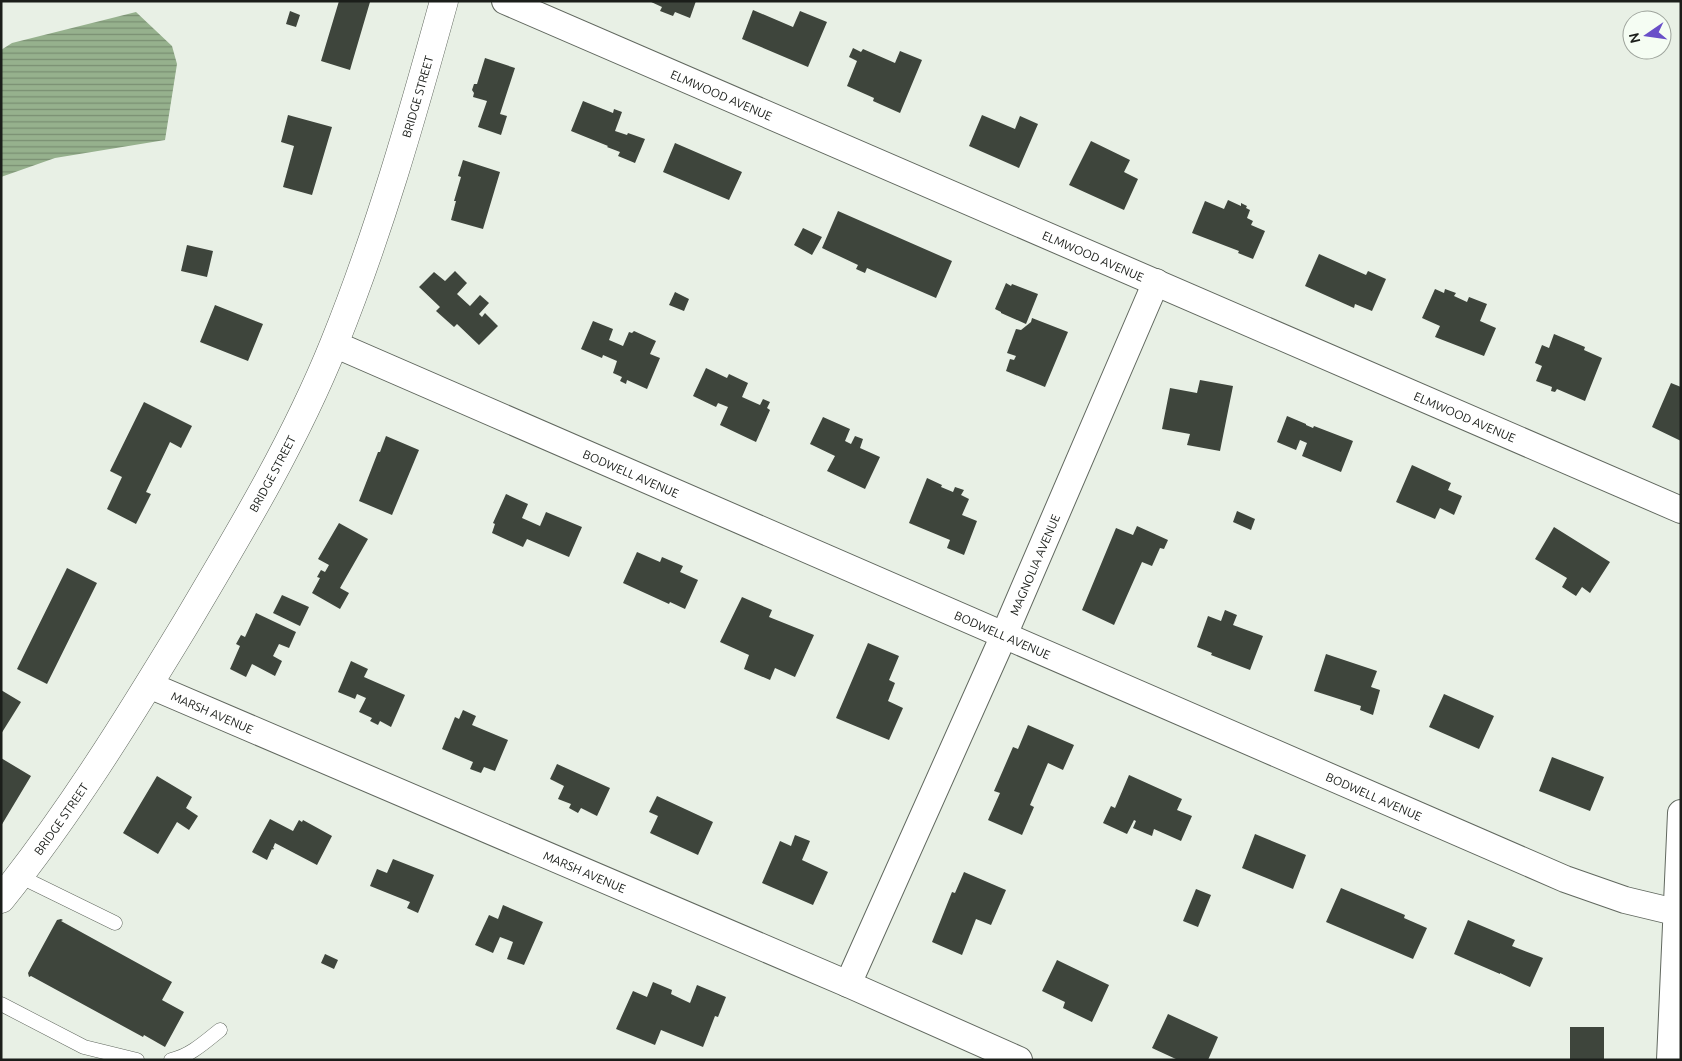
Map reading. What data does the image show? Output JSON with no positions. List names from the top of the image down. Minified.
{"streets":{"street":["ELMWOOD AVENUE","BRIDGE STREET","BODWELL AVENUE","MAGNOLIA AVENUE","MARSH AVENUE"]},"crossings":[["ELMWOOD AVENUE","MAGNOLIA AVENUE"],["BRIDGE STREET","BODWELL AVENUE"],["BRIDGE STREET","MARSH AVENUE"],["BODWELL AVENUE","MAGNOLIA AVENUE"],["MAGNOLIA AVENUE","MARSH AVENUE"]],"north":"left"}
